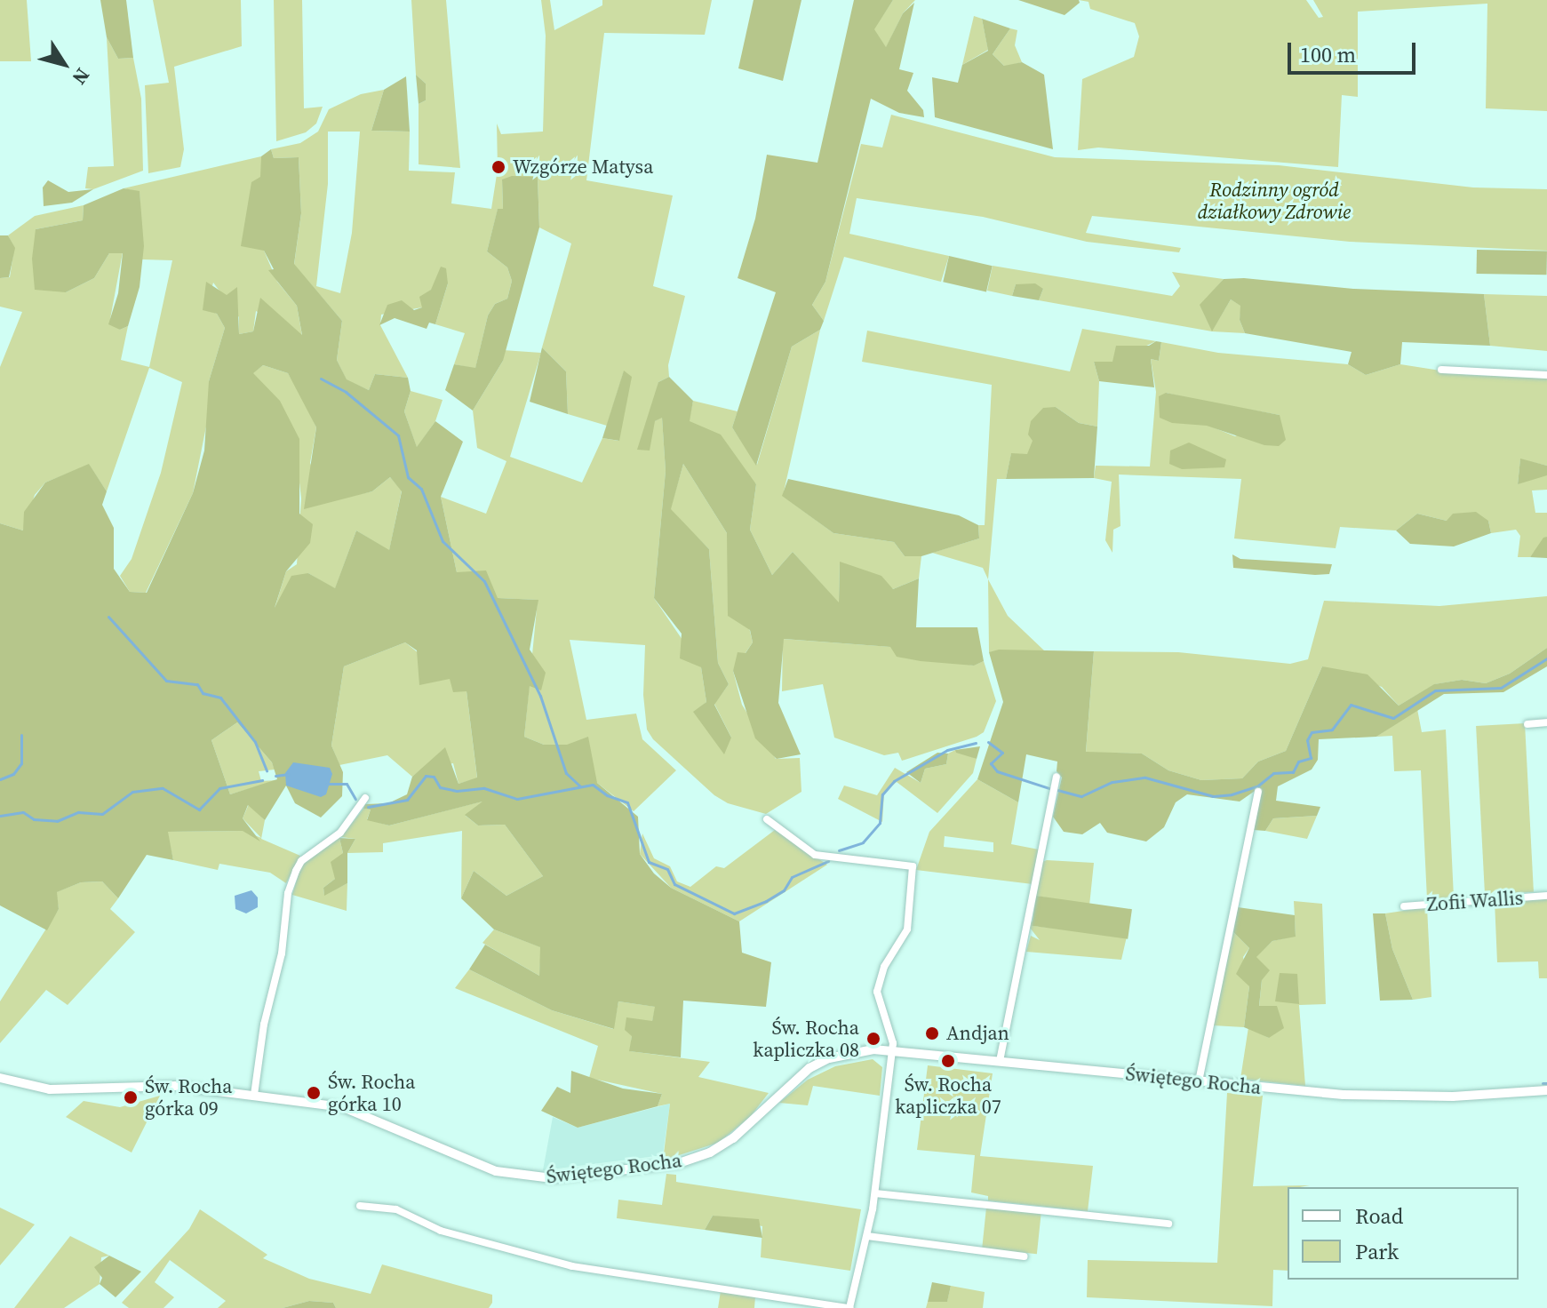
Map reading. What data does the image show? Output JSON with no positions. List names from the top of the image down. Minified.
{"streets":{"street":["Zofii Wallis","Świętego Rocha"]},"parks":["Rodzinny ogród działkowy Zdrowie"],"places":["Wzgórze Matysa","Andjan","Św. Rocha kapliczka 08","Św. Rocha kapliczka 07","Św. Rocha górka 10","Św. Rocha górka 09"],"legend":["Road","Park"],"scale_bar":"100 m","north":"bottom right"}
